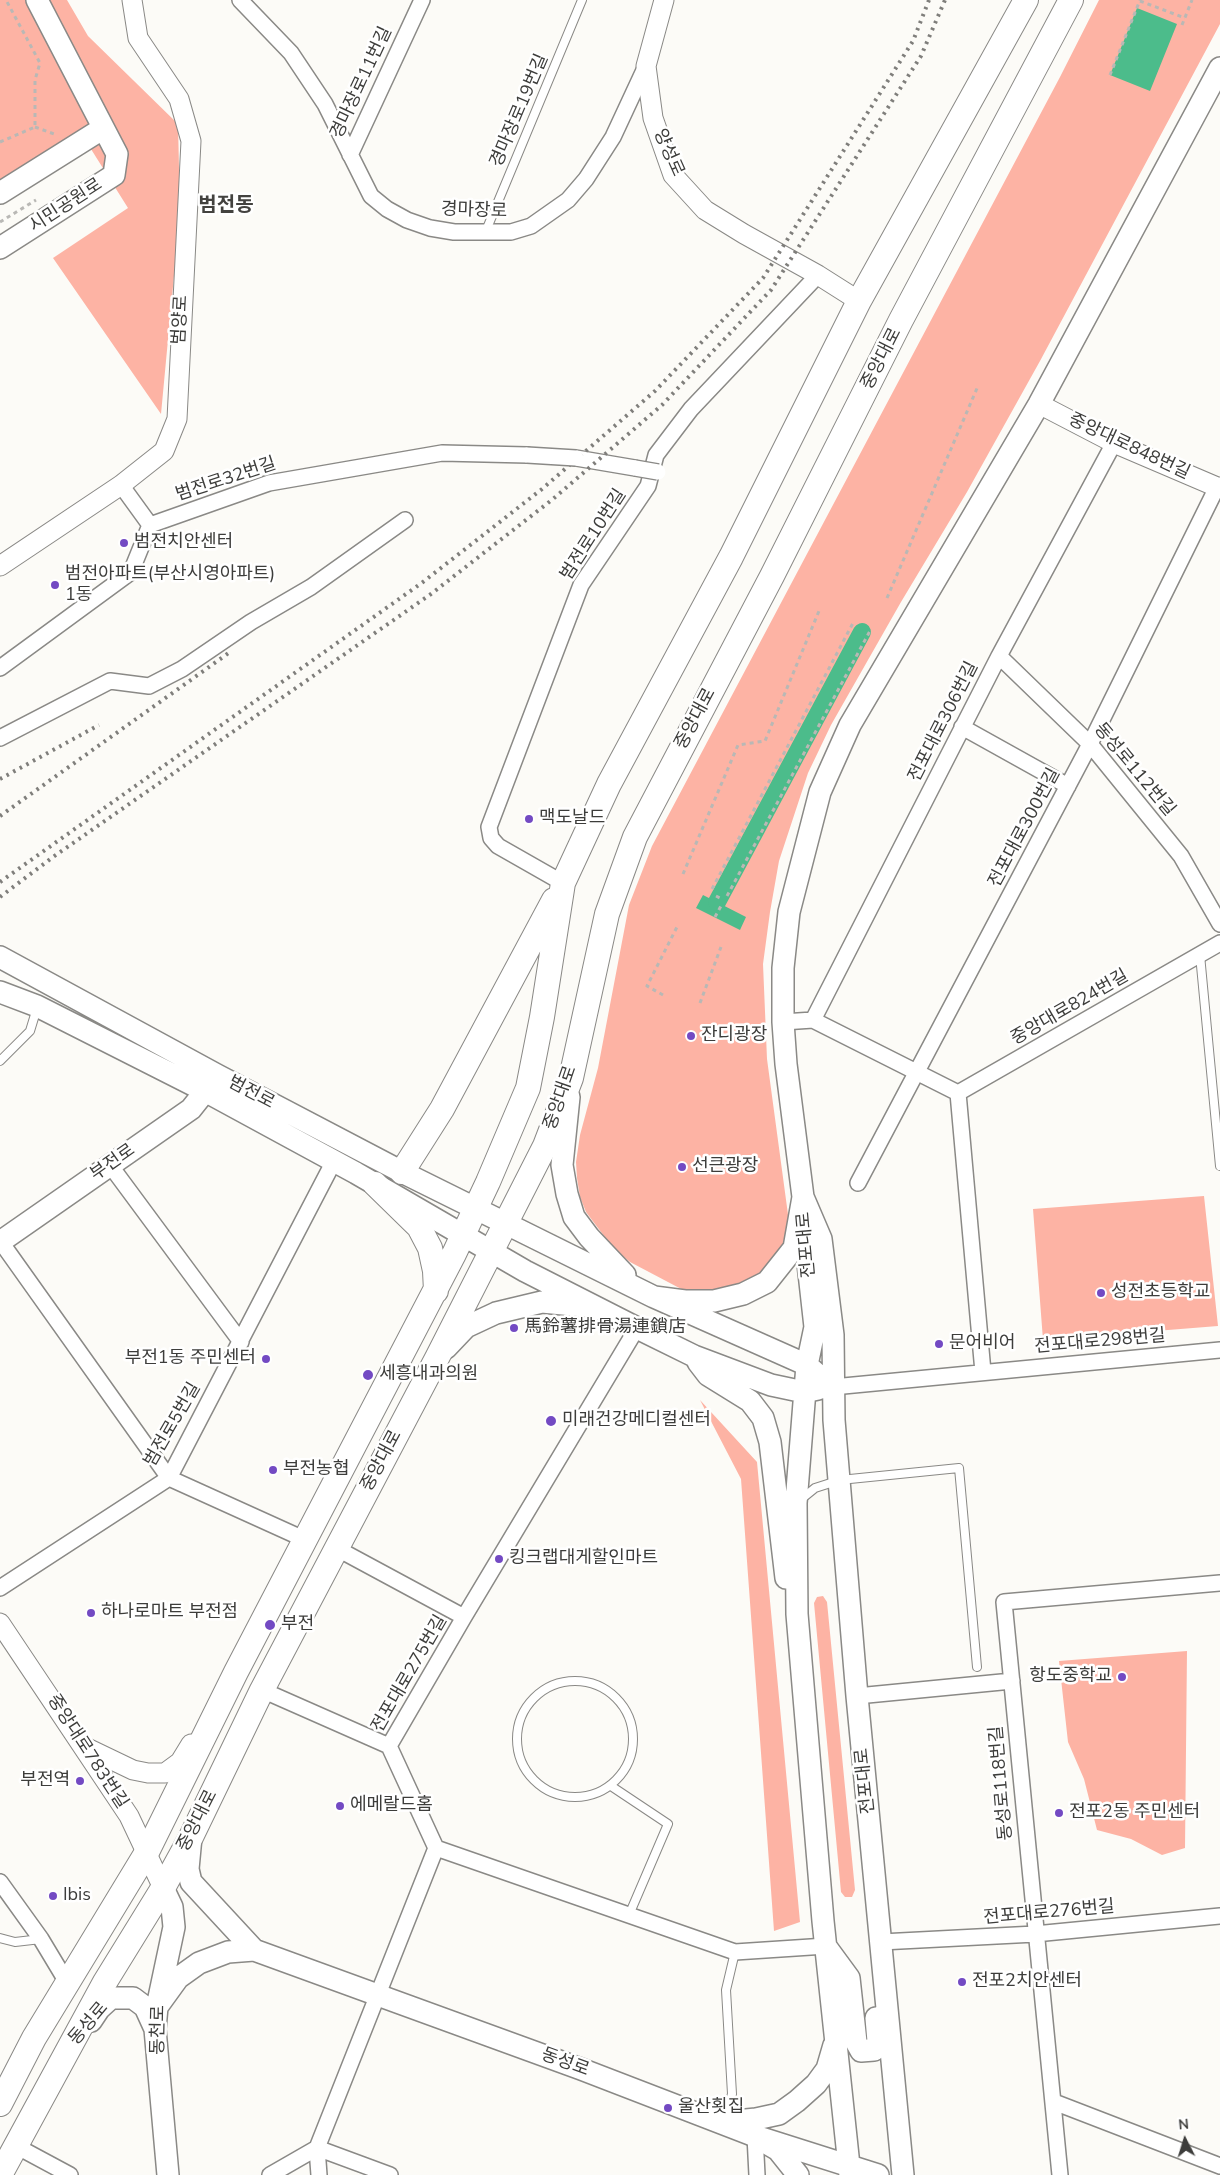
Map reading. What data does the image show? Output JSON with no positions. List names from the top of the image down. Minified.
{"streets":{"main road":["시민공원로","중앙대로","범전로","부전로","전포대로","동성로","동천로"],"street":["경마장로11번길","양성로","경마장로","범양로","중앙대로848번길","범전로32번길","범전로10번길","전포대로306번길","동성로112번길","전포대로300번길","중앙대로824번길","전포대로298번길","범전로5번길","전포대로275번길","중앙대로783번길","동성로118번길","전포대로276번길"],"lane":["경마장로19번길"]},"crossings":[["경마장로11번길","경마장로"],["경마장로19번길","경마장로"],["양성로","경마장로"],["양성로","중앙대로"],["양성로","범전로10번길"],["중앙대로","범전로10번길"],["중앙대로","범전로"],["중앙대로","중앙대로783번길"],["중앙대로","동성로"],["중앙대로","동천로"],["중앙대로848번길","전포대로306번길"],["중앙대로848번길","전포대로300번길"],["전포대로306번길","동성로112번길"],["동성로112번길","전포대로300번길"],["범전로","부전로"],["범전로","범전로5번길"],["전포대로","전포대로298번길"],["전포대로","전포대로276번길"],["전포대로","동성로"],["중앙대로783번길","동천로"],["동성로118번길","전포대로276번길"],["동성로","동천로"]],"districts":["범전동"],"places":["범전치안센터","범전아파트(부산시영아파트) 1동","맥도날드","잔디광장","선큰광장","성전초등학교","馬鈴薯排骨湯連鎖店","문어비어","부전1동 주민센터","세흥내과의원","미래건강메디컬센터","부전농협","킹크랩대게할인마트","하나로마트 부전점","부전","항도중학교","부전역","에메랄드홈","전포2동 주민센터","Ibis","전포2치안센터","울산횟집"],"north":"top"}
